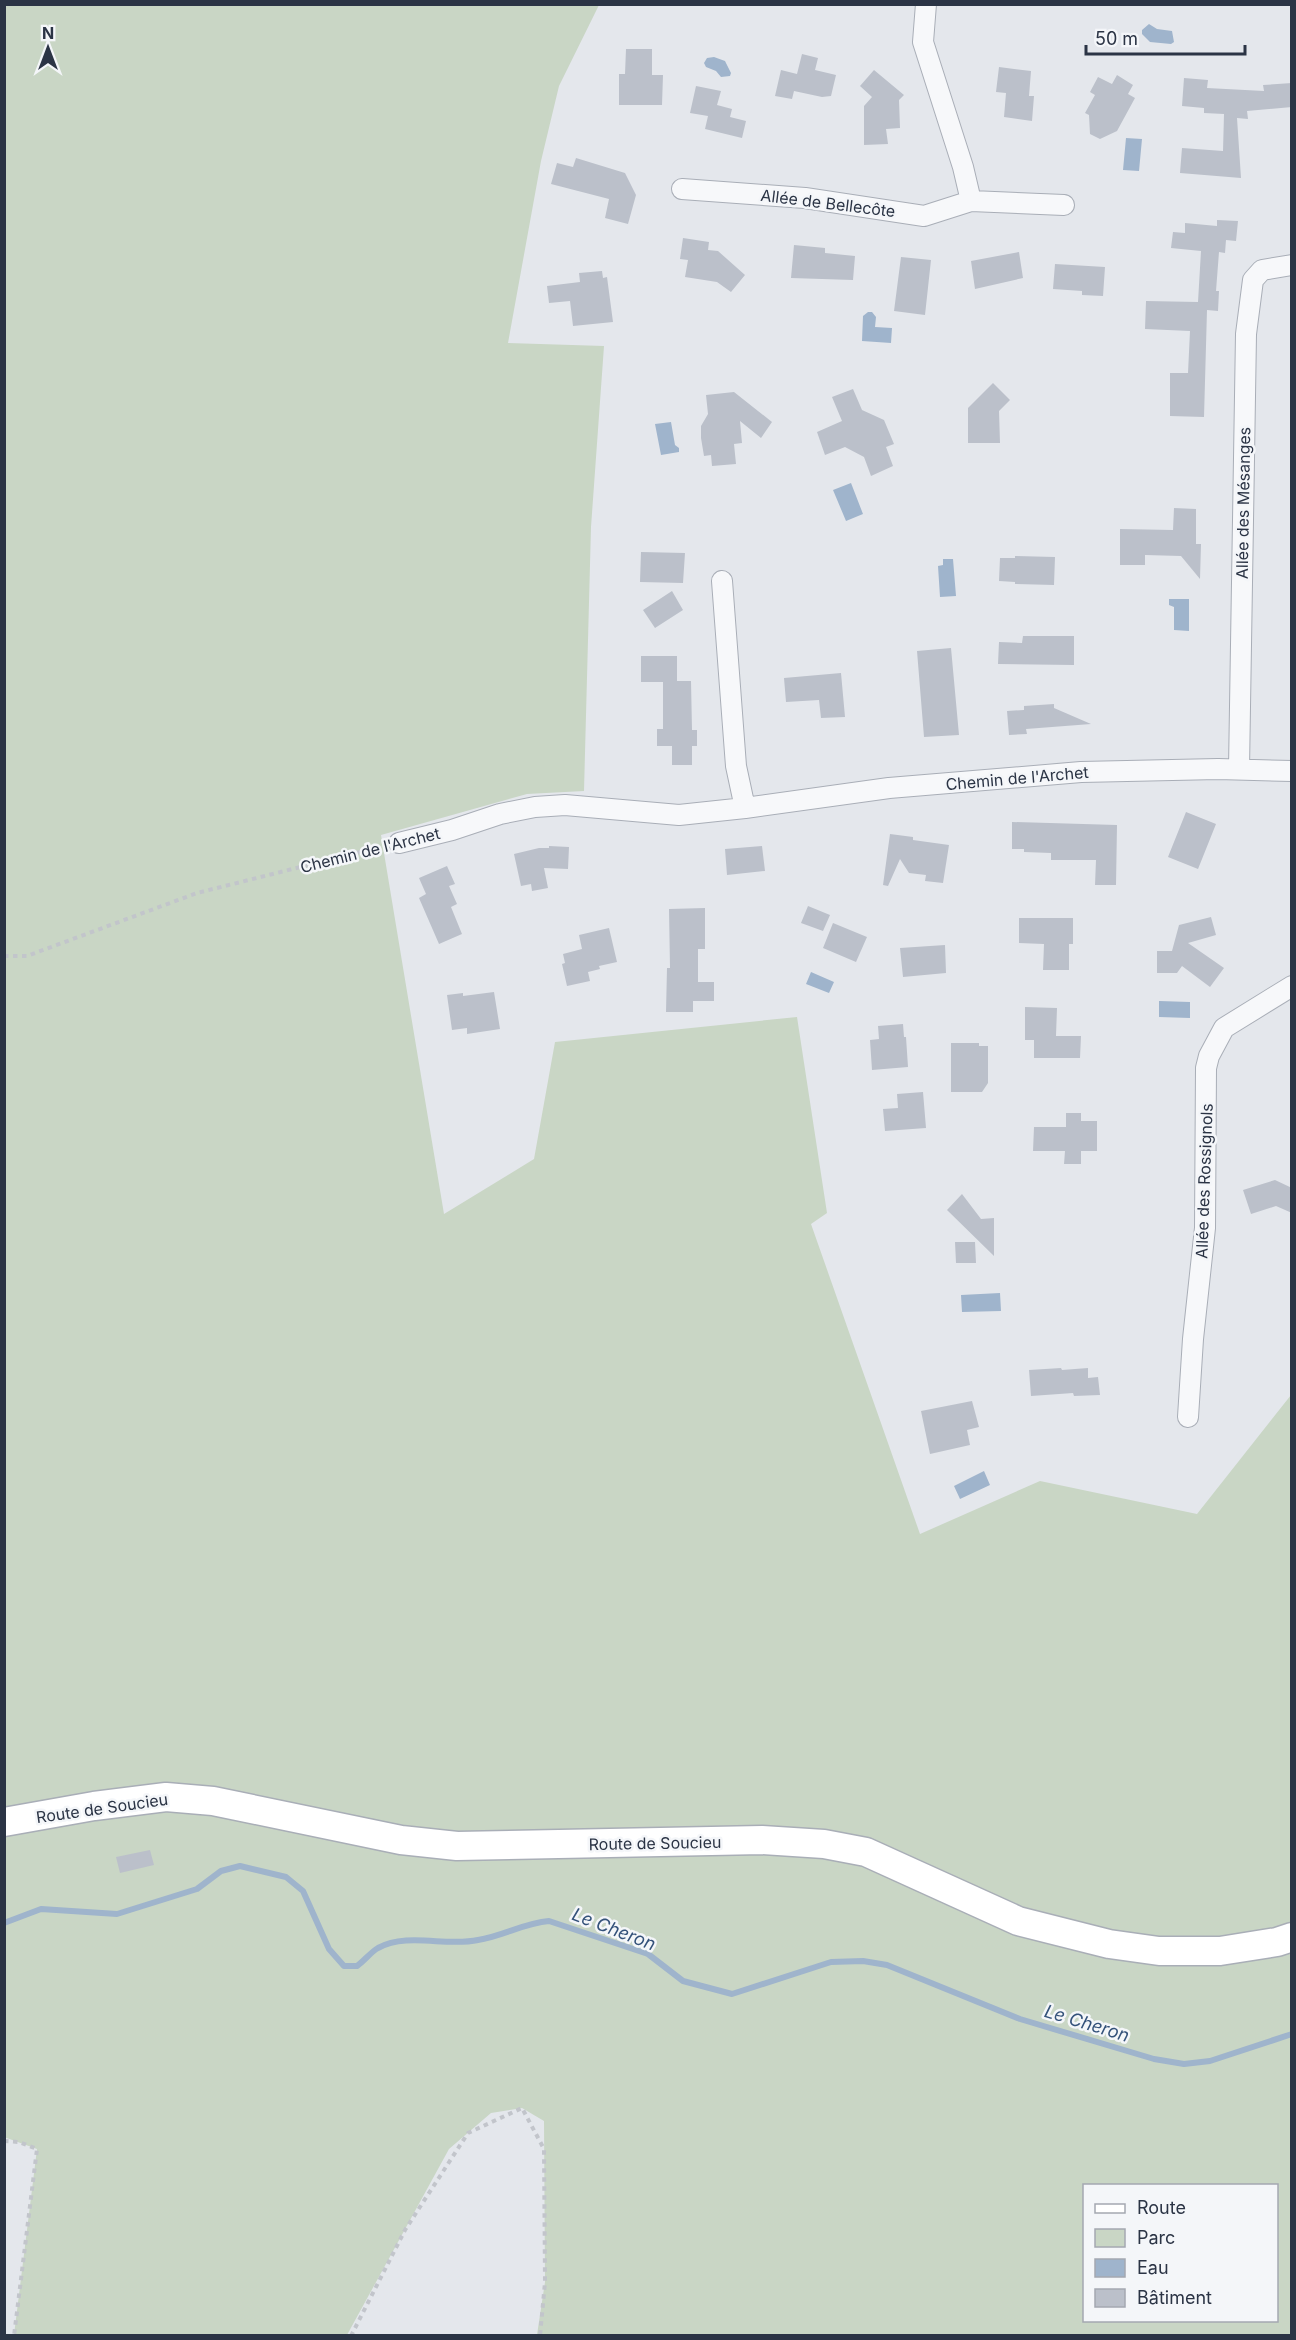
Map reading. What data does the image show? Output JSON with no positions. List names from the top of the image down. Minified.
{"streets":{"street":["Allée de Bellecôte","Allée des Mésanges","Chemin de l'Archet","Allée des Rossignols","Route de Soucieu"]},"crossings":[["Allée des Mésanges","Chemin de l'Archet"]],"water":["Le Cheron"],"legend":["Route","Parc","Eau","Bâtiment"],"scale_bar":"50 m","north":"top"}
